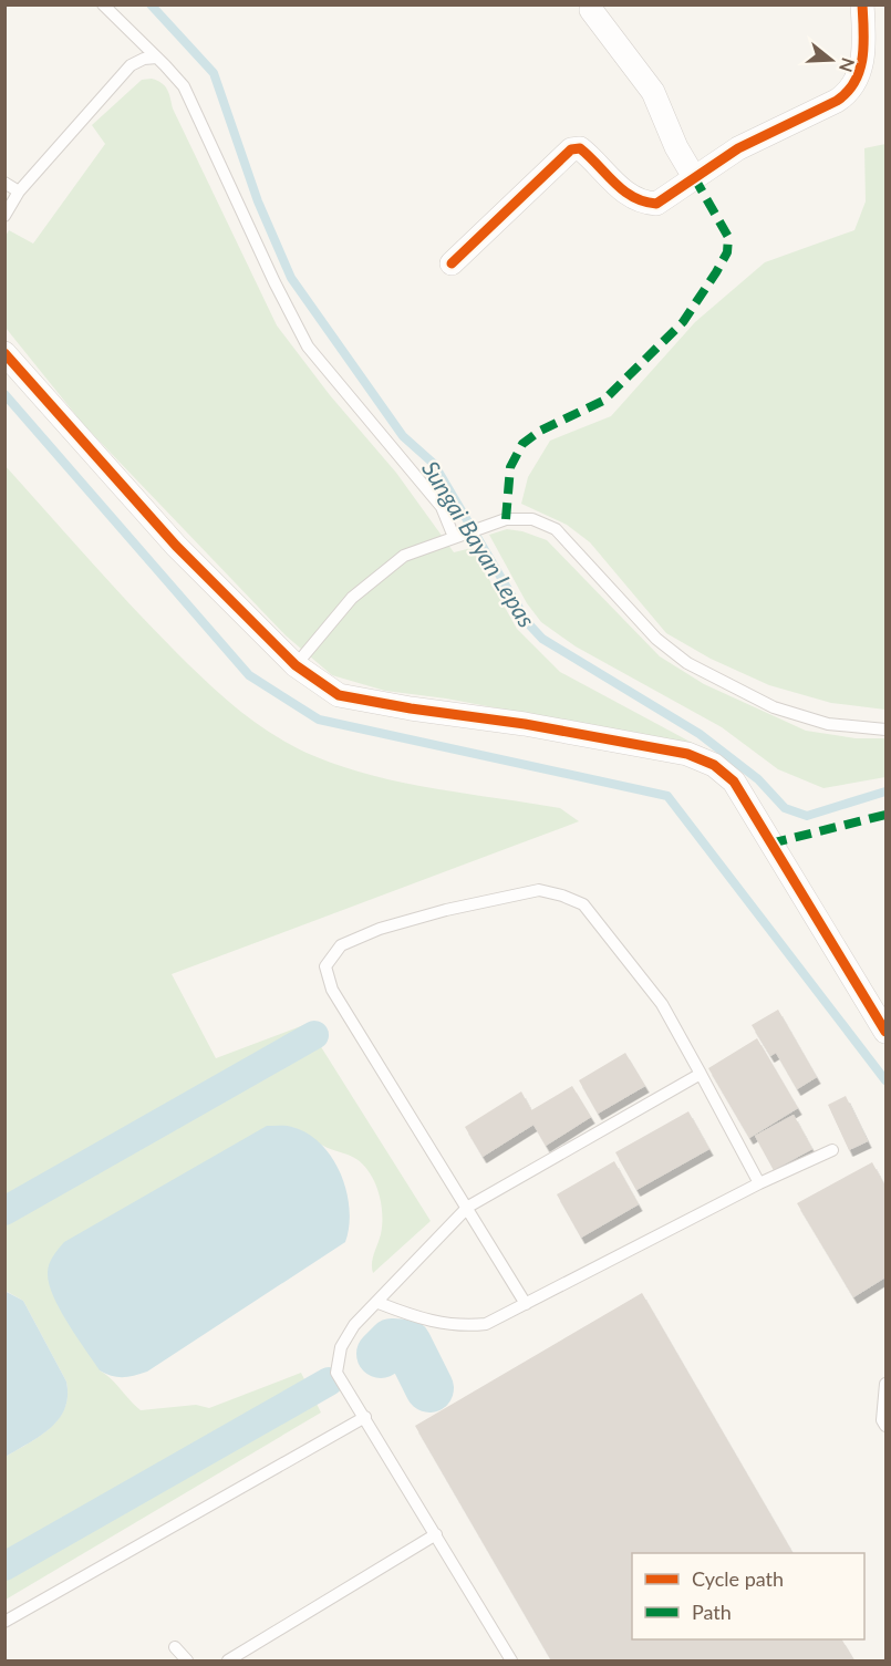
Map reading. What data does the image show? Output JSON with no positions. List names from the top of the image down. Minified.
{"water":["Sungai Bayan Lepas"],"legend":["Cycle path","Path"],"north":"right"}
